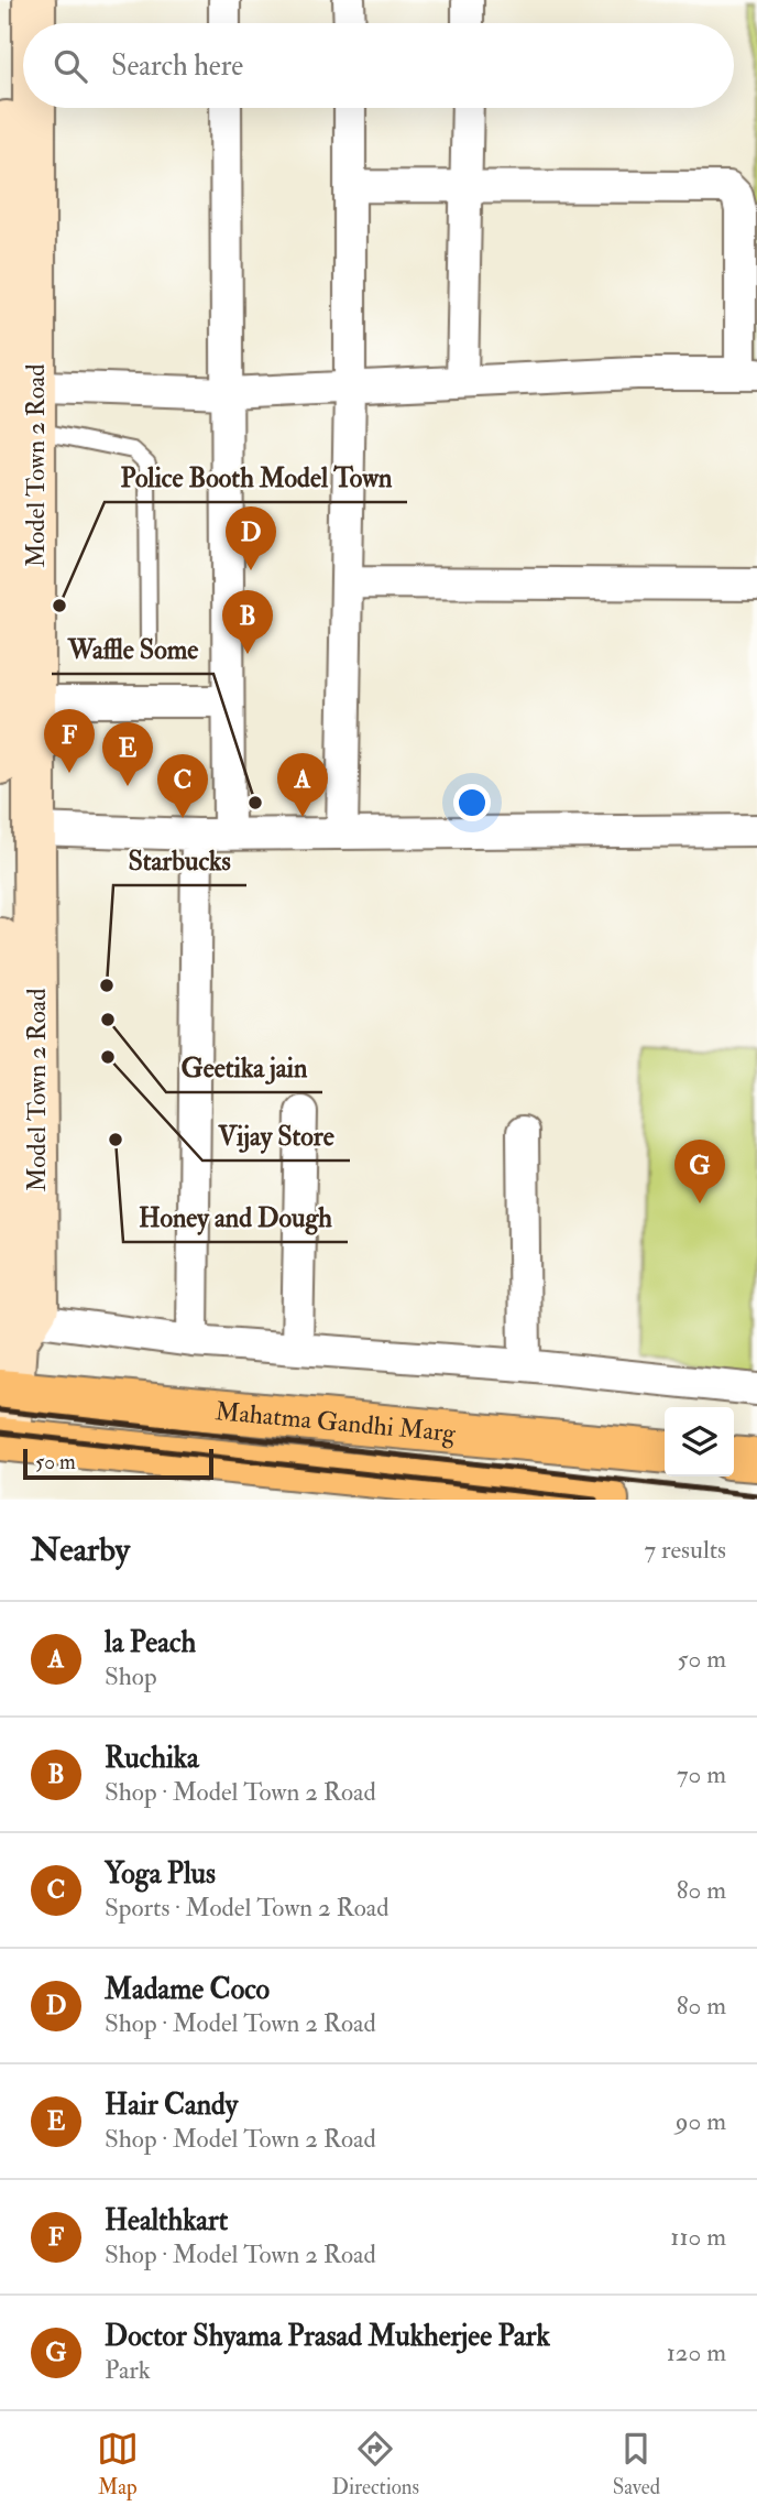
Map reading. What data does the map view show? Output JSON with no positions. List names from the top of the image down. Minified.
{"streets":{"main road":["Mahatma Gandhi Marg"],"street":["Model Town 2 Road"]},"crossings":[["Model Town 2 Road","Mahatma Gandhi Marg"]],"places":["Police Booth Model Town","Waffle Some","Starbucks","Geetika jain","Vijay Store","Honey and Dough"],"scale_bar":"50 m","page":{"search":"Search here","pins":["D","B","F","E","A","C","G"],"scale":"50 m","heading":["Nearby","7 results"],"list":[{"mark":"A","name":"la Peach","note":"Shop","value":"50 m"},{"mark":"B","name":"Ruchika","note":"Shop · Model Town 2 Road","value":"70 m"},{"mark":"C","name":"Yoga Plus","note":"Sports · Model Town 2 Road","value":"80 m"},{"mark":"D","name":"Madame Coco","note":"Shop · Model Town 2 Road","value":"80 m"},{"mark":"E","name":"Hair Candy","note":"Shop · Model Town 2 Road","value":"90 m"},{"mark":"F","name":"Healthkart","note":"Shop · Model Town 2 Road","value":"110 m"},{"mark":"G","name":"Doctor Shyama Prasad Mukherjee Park","note":"Park","value":"120 m"}],"nav":["Map","Directions","Saved"]}}
